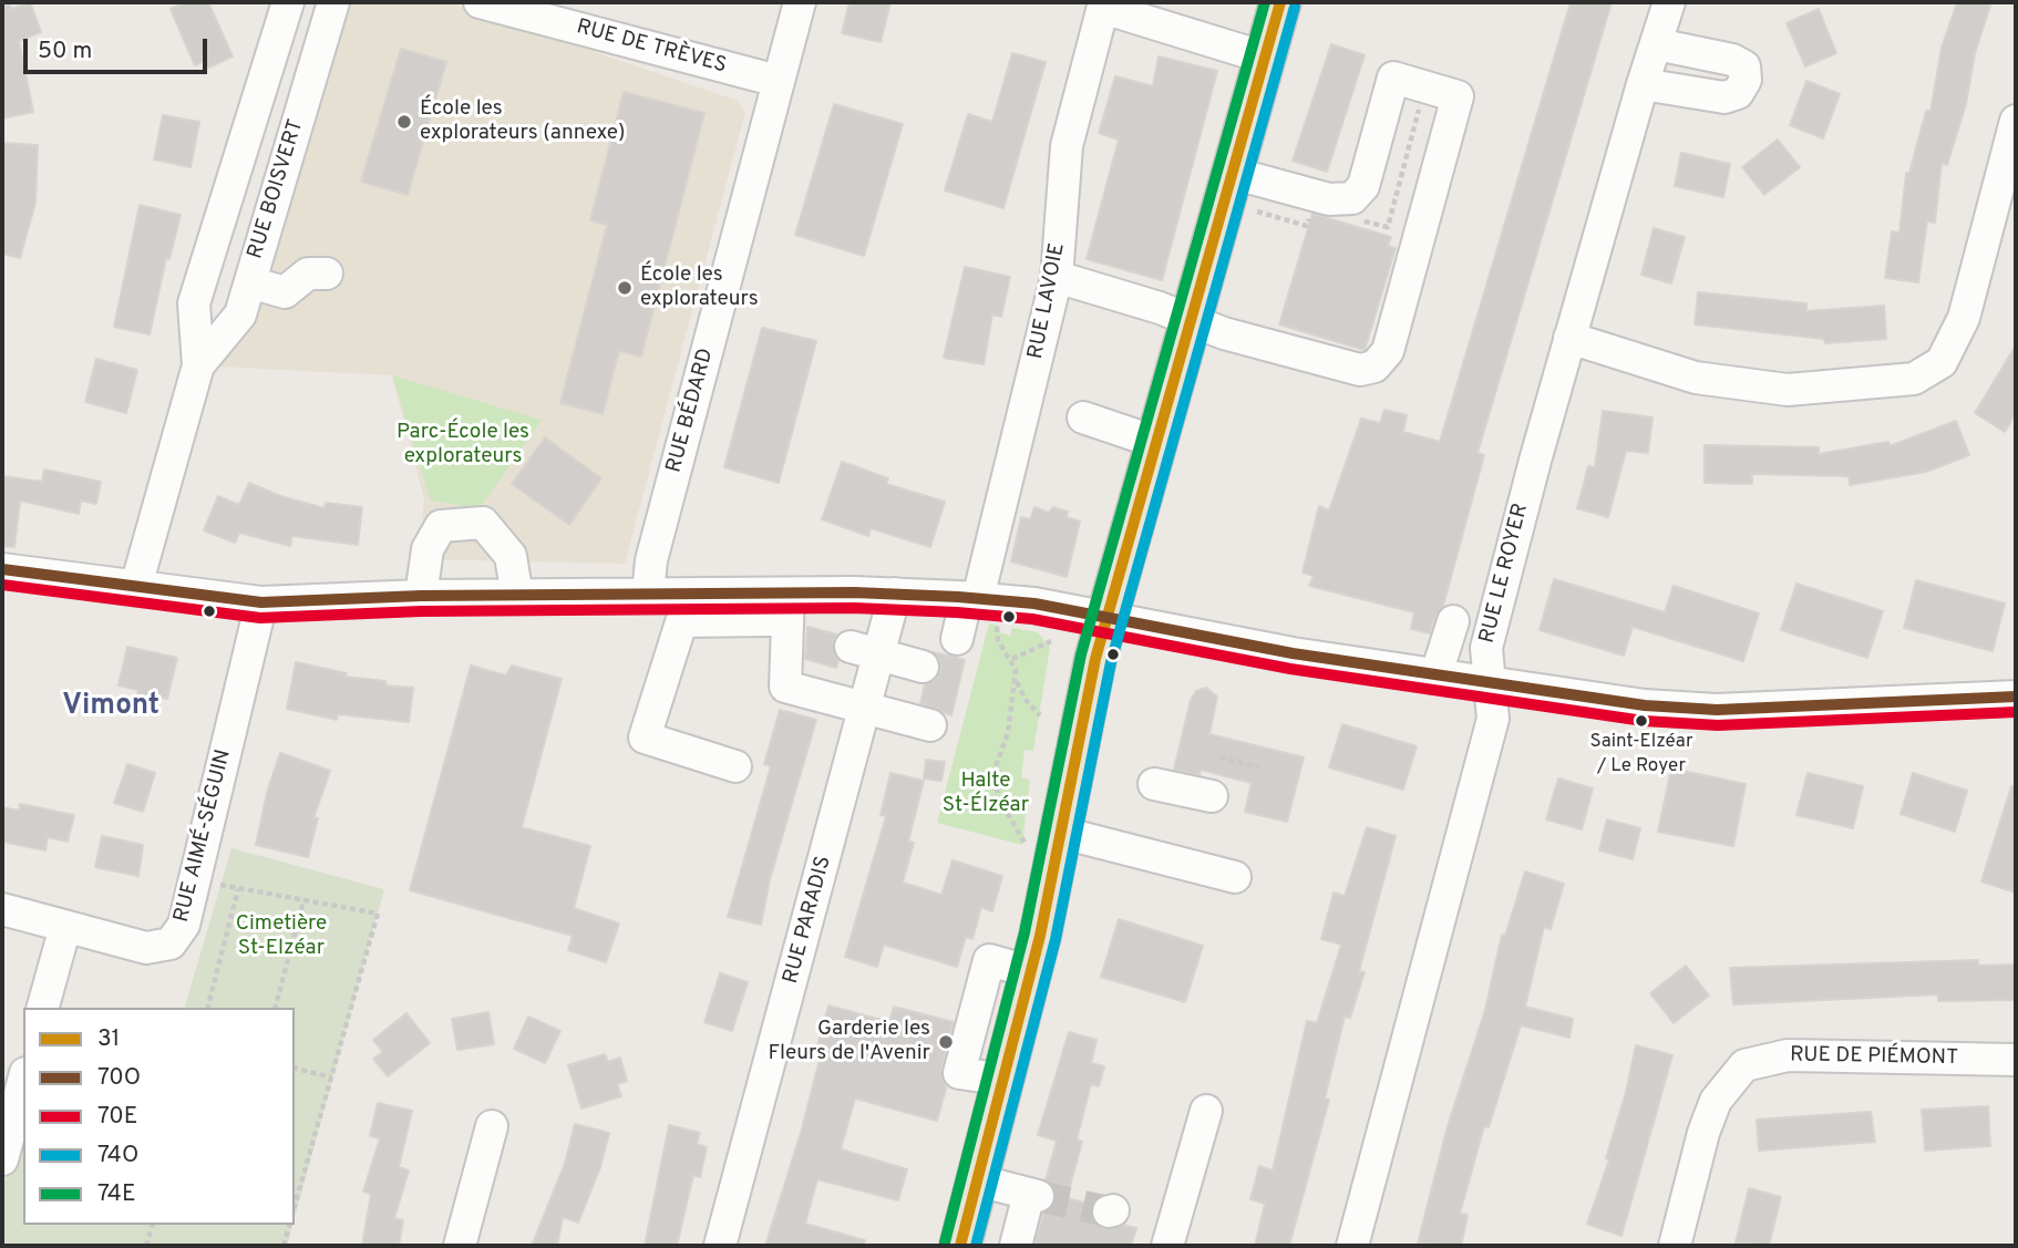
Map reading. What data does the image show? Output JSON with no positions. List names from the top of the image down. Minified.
{"streets":{"street":["RUE DE TRÈVES","RUE BOISVERT","RUE LAVOIE","RUE BÉDARD","RUE LE ROYER","RUE AIMÉ-SÉGUIN","RUE PARADIS","RUE DE PIÉMONT"]},"crossings":[["RUE DE TRÈVES","RUE BÉDARD"]],"districts":["Vimont"],"parks":["Parc-École les explorateurs","Halte St-Élzéar","Cimetière St-Elzéar"],"places":["École les explorateurs (annexe)","École les explorateurs","Saint-Elzéar / Le Royer","Garderie les Fleurs de l'Avenir"],"lines":["transit line 31","transit line 74E","transit line 74O","transit line 70O","transit line 70E"],"legend":["31","70O","70E","74O","74E"],"scale_bar":"50 m"}
